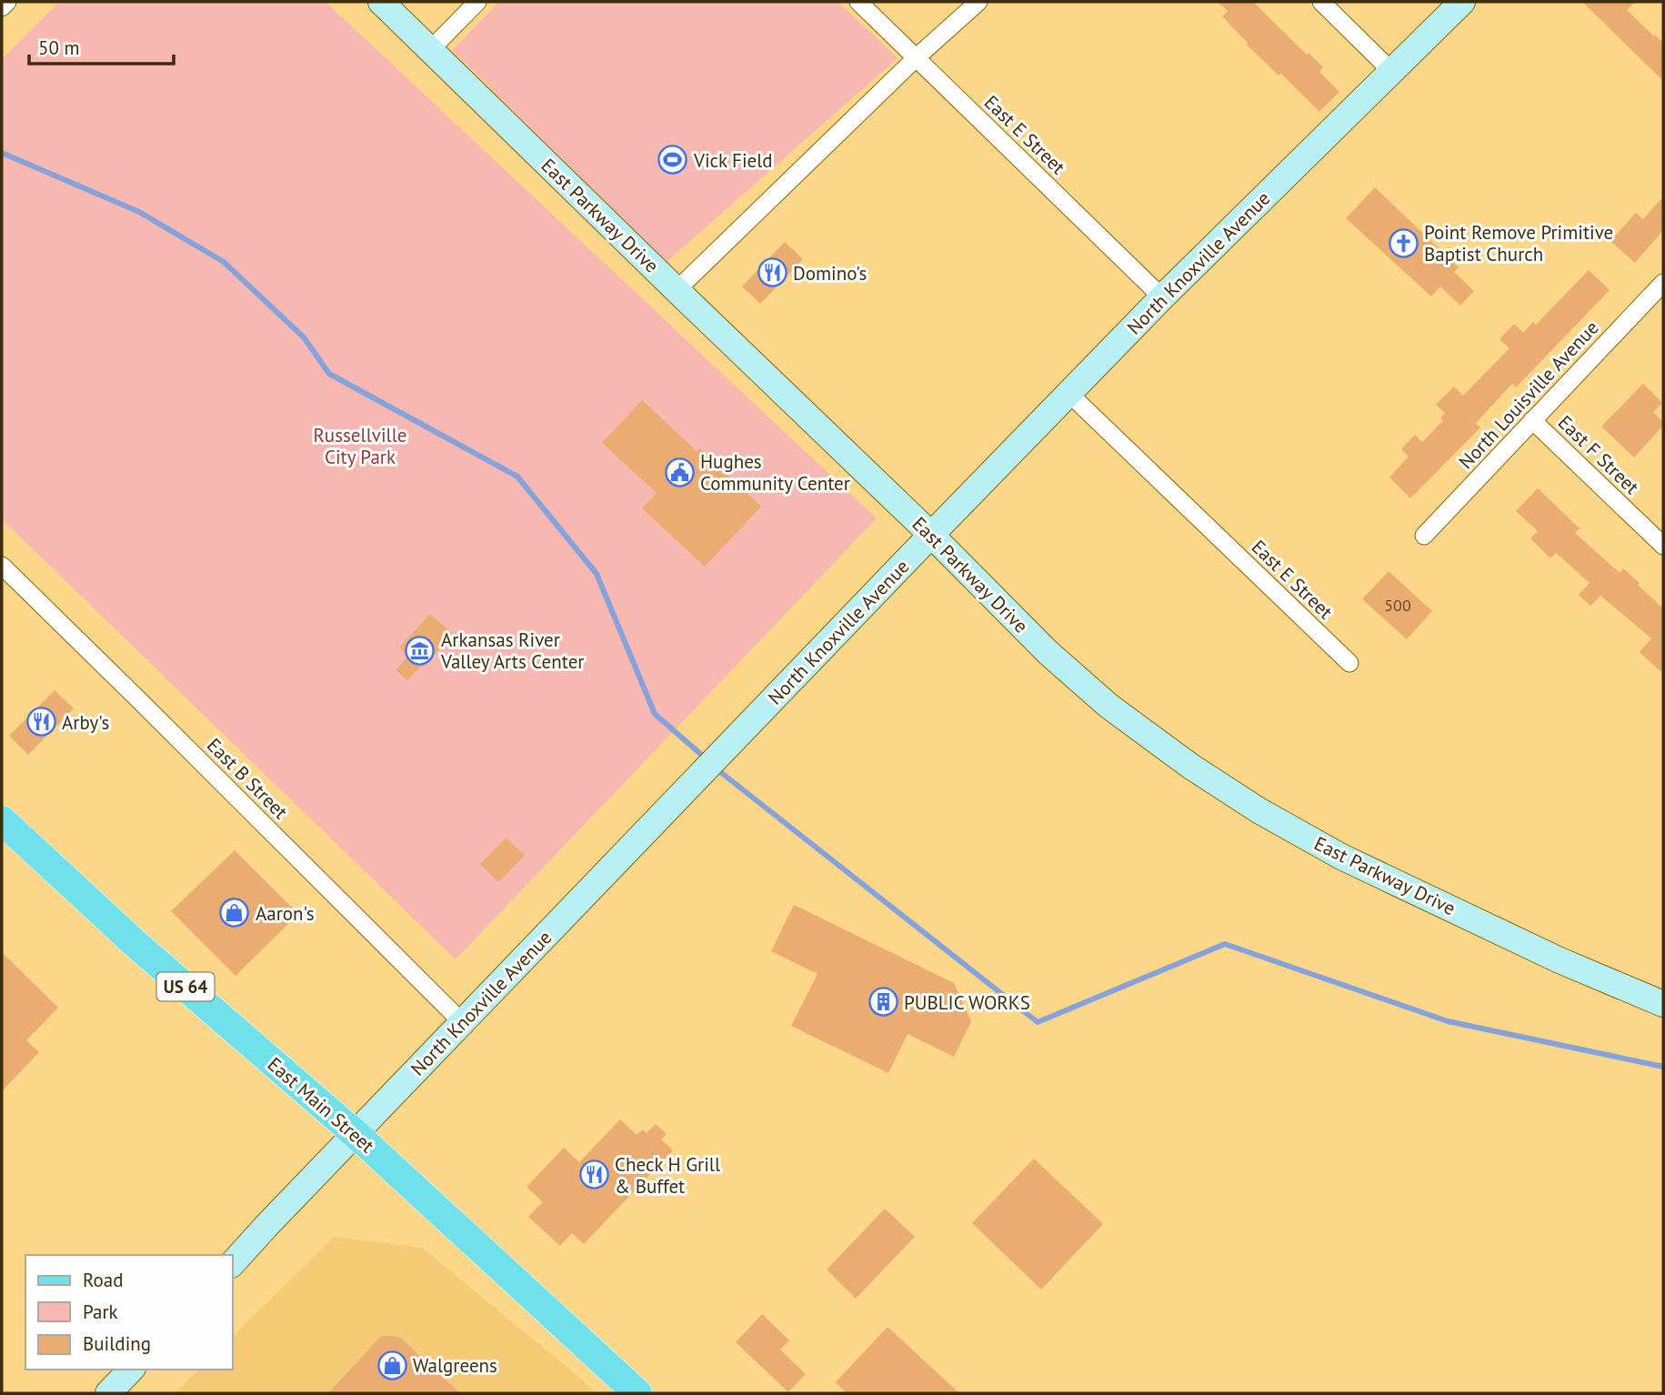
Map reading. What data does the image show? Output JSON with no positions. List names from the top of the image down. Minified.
{"streets":{"main road":["East Parkway Drive","North Knoxville Avenue","US 64","East Main Street"],"street":["East E Street","North Louisville Avenue","East F Street","East B Street"]},"crossings":[["East E Street","North Knoxville Avenue"],["East Parkway Drive","North Knoxville Avenue"],["North Knoxville Avenue","East B Street"],["North Knoxville Avenue","East Main Street"],["North Louisville Avenue","East F Street"]],"parks":["Russellville City Park"],"places":{"sports":["Vick Field"],"church":["Point Remove Primitive Baptist Church"],"restaurant":["Domino's","Arby's","Check H Grill & Buffet"],"public building":["Hughes Community Center"],"museum":["Arkansas River Valley Arts Center"],"shop":["Aaron's","Walgreens"],"building":["PUBLIC WORKS"]},"house_numbers":["500"],"legend":["Road","Park","Building"],"scale_bar":"50 m"}
